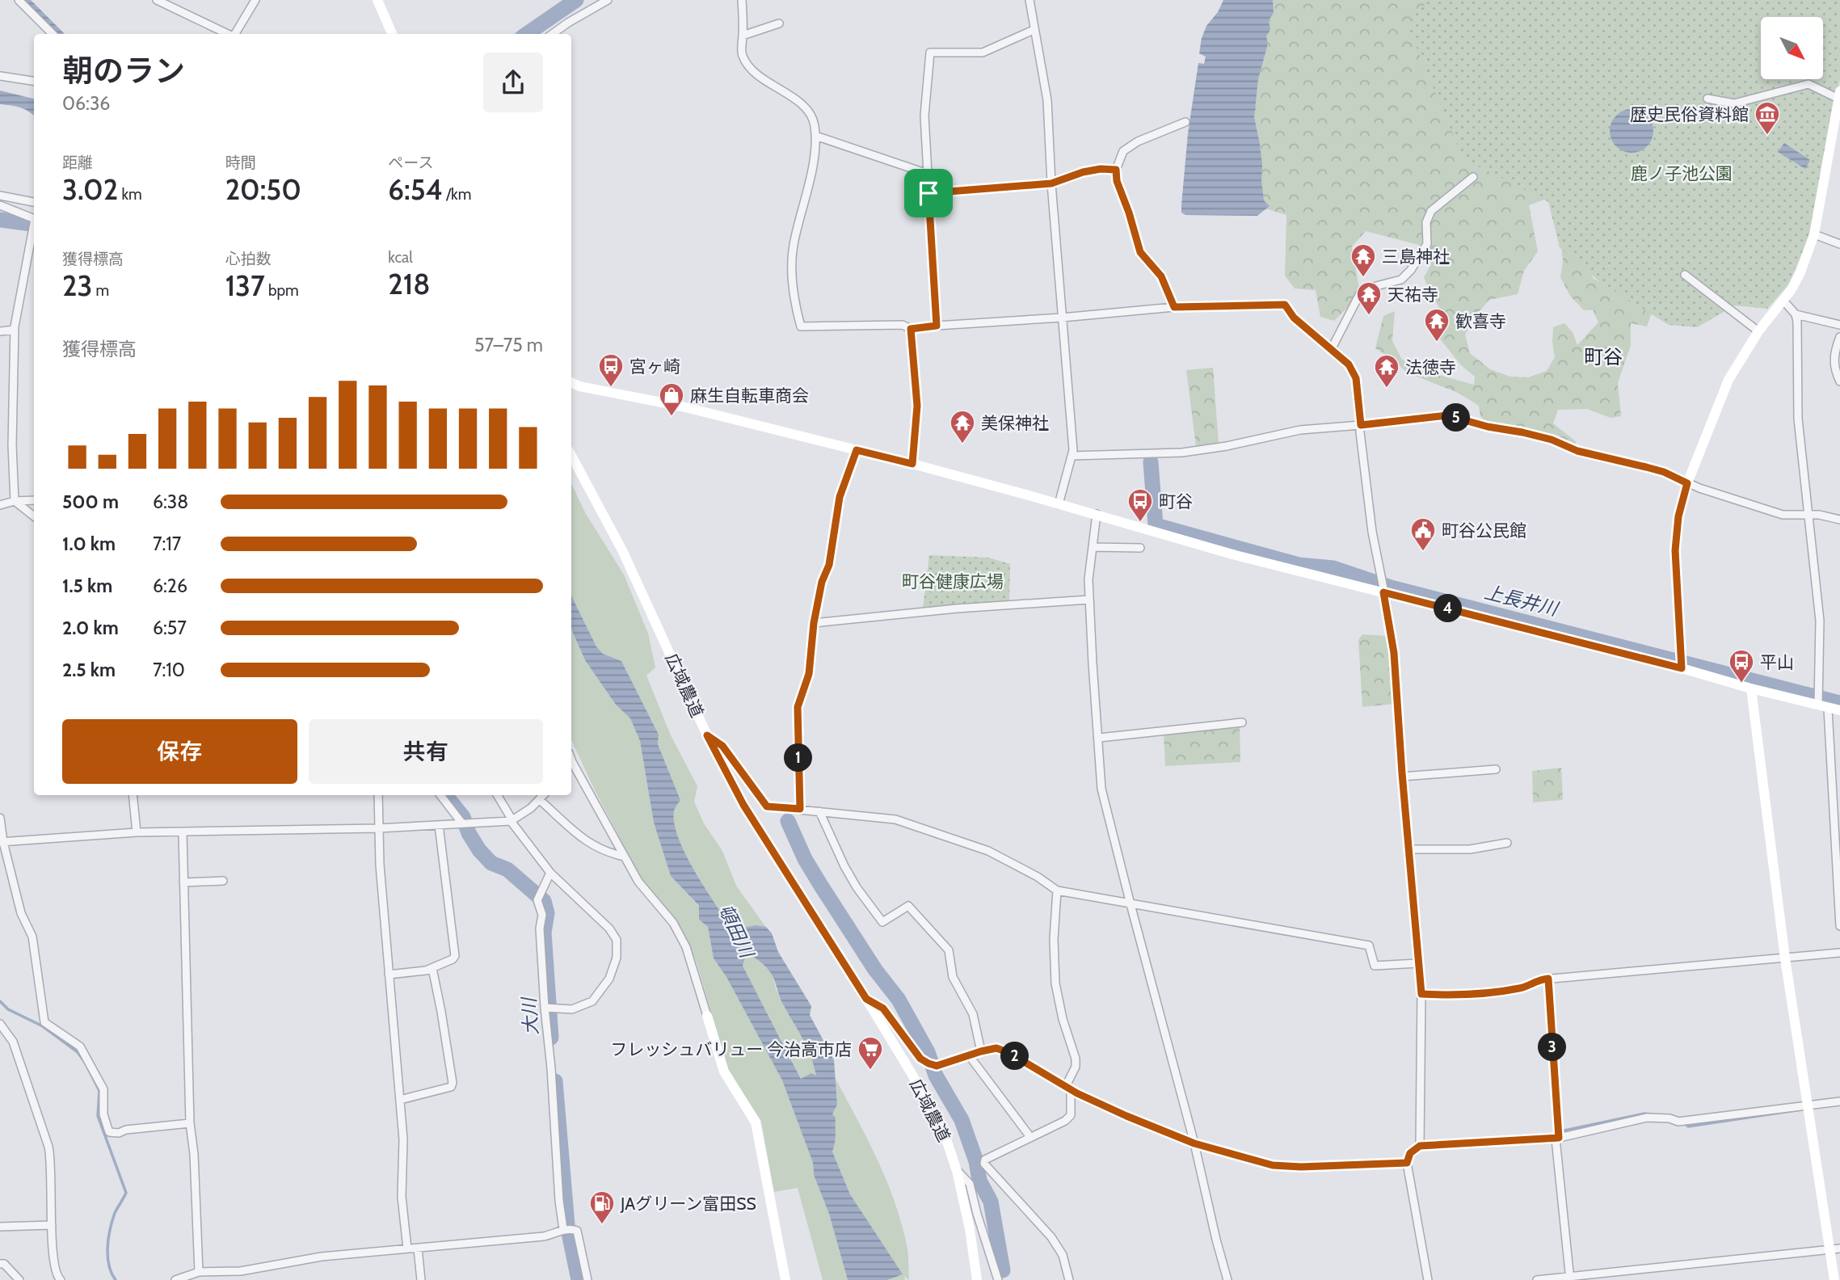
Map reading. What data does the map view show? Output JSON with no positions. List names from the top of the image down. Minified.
{"streets":{"street":["広域農道"]},"districts":["町谷"],"water":["上長井川","頓田川","大川"],"parks":["鹿ノ子池公園","町谷健康広場"],"places":{"museum":["歴史民俗資料館"],"temple":["三島神社","天祐寺","歓喜寺","法徳寺","美保神社"],"bus stop":["宮ヶ崎","町谷","平山"],"shop":["麻生自転車商会"],"public building":["町谷公民館"],"supermarket":["フレッシュバリュー 今治高市店"],"fuel station":["JAグリーン富田SS"]},"north":"bottom right","page":{"heading":["朝のラン","06:36"],"stats":[["距離","3.02 km"],["時間","20:50"],["ペース","6:54 /km"],["獲得標高","23 m"],["心拍数","137 bpm"],["kcal","218"]],"chart":["獲得標高","57–75 m"],"pins":["5","4","1","3","2"],"list":[{"name":"500 m","note":"6:38"},{"name":"1.0 km","note":"7:17"},{"name":"1.5 km","note":"6:26"},{"name":"2.0 km","note":"6:57"},{"name":"2.5 km","note":"7:10"}],"buttons":["保存","共有"]}}
